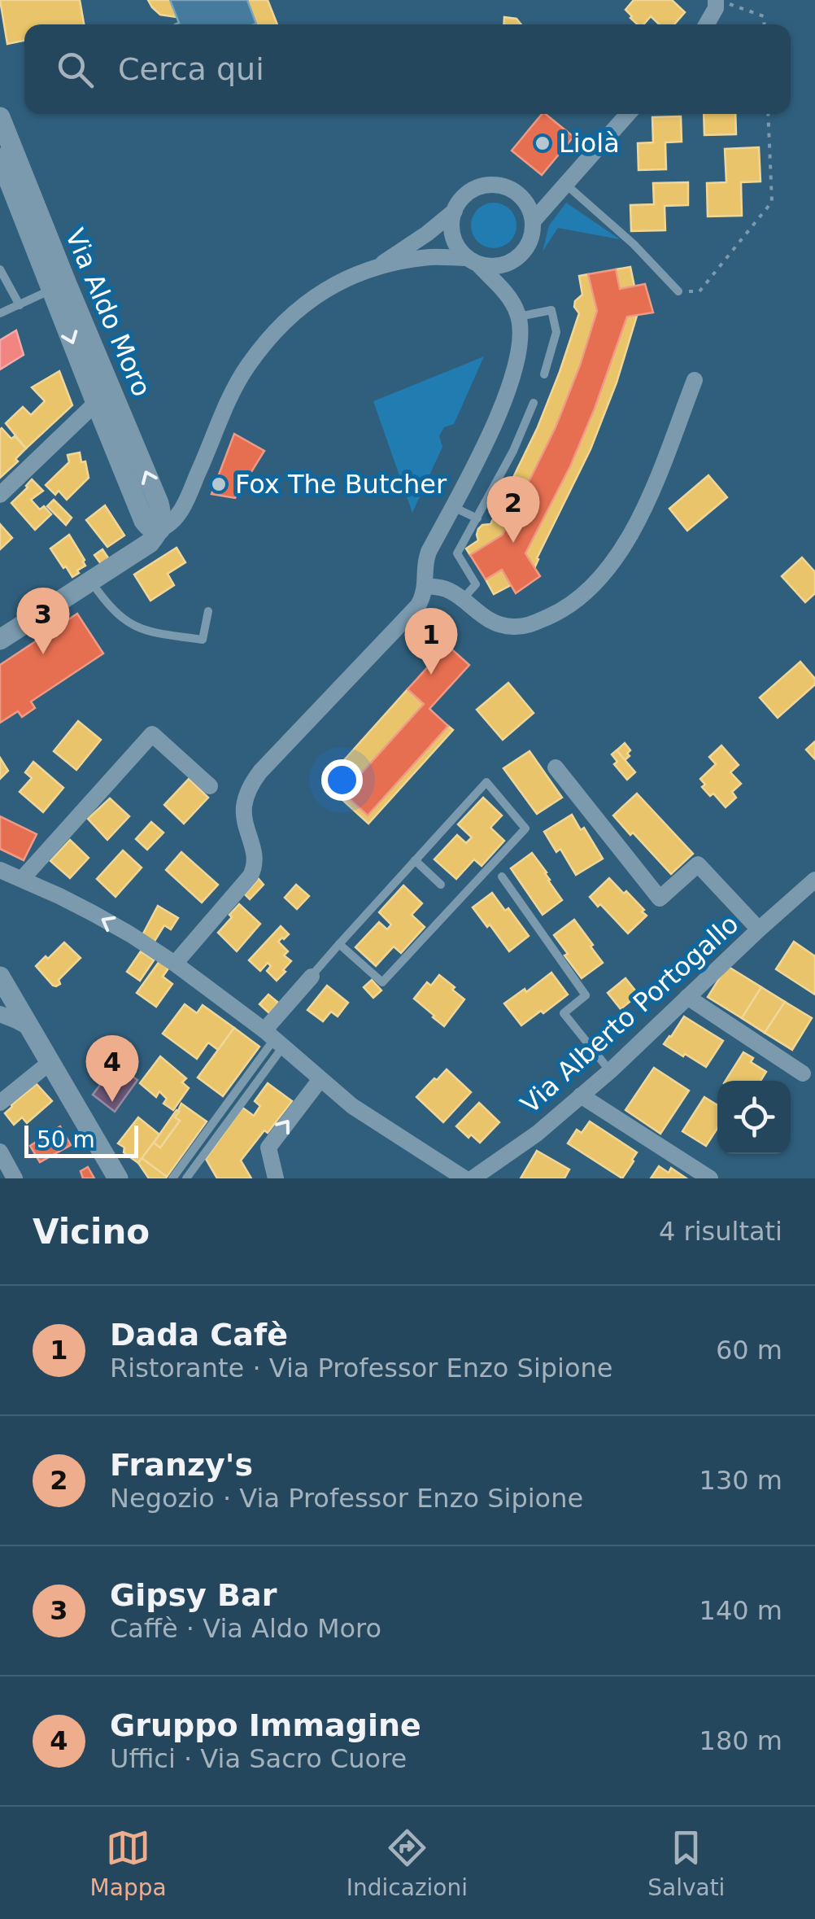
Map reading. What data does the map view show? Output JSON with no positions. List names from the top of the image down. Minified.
{"streets":{"street":["Via Aldo Moro","Via Alberto Portogallo"]},"places":["Liolà","Fox The Butcher"],"scale_bar":"50 m","page":{"search":"Cerca qui","pins":["2","3","1","4"],"scale":"50 m","heading":["Vicino","4 risultati"],"list":[{"mark":"1","name":"Dada Cafè","note":"Ristorante · Via Professor Enzo Sipione","value":"60 m"},{"mark":"2","name":"Franzy's","note":"Negozio · Via Professor Enzo Sipione","value":"130 m"},{"mark":"3","name":"Gipsy Bar","note":"Caffè · Via Aldo Moro","value":"140 m"},{"mark":"4","name":"Gruppo Immagine","note":"Uffici · Via Sacro Cuore","value":"180 m"}],"nav":["Mappa","Indicazioni","Salvati"]}}
